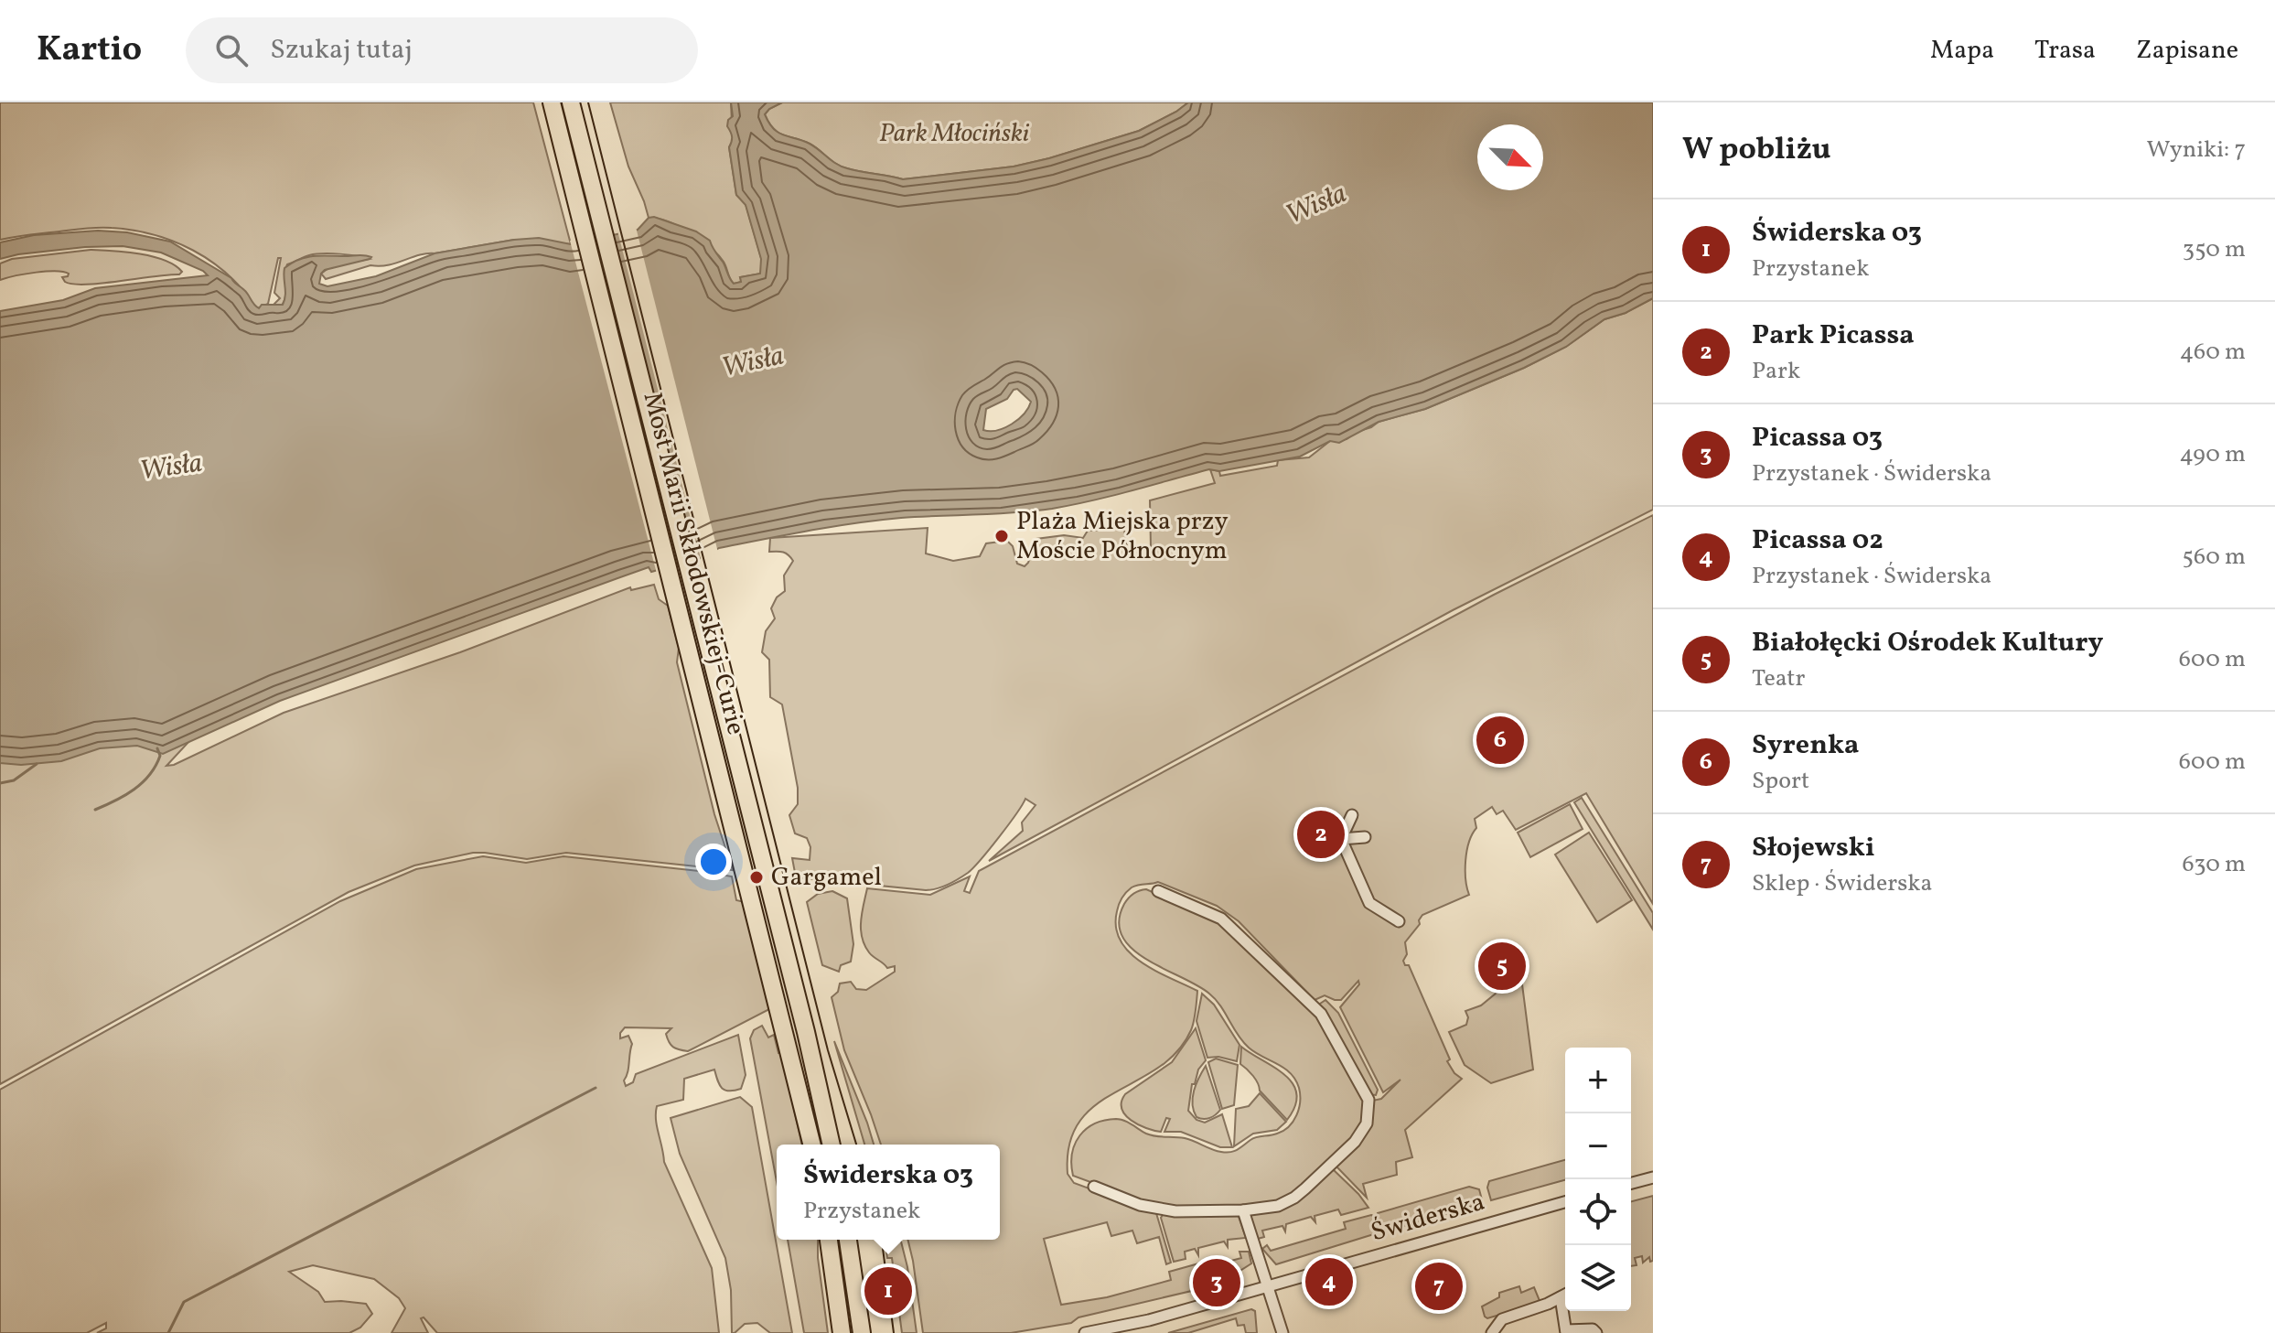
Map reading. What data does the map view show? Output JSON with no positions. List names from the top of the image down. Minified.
{"streets":{"main road":["Most Marii Skłodowskiej-Curie"],"street":["Świderska"]},"water":["Wisła"],"parks":["Park Młociński"],"places":["Plaża Miejska przy Moście Północnym","Gargamel"],"north":"bottom right","page":{"header":"Kartio","search":"Szukaj tutaj","nav":["Mapa","Trasa","Zapisane"],"heading":["W pobliżu","Wyniki: 7"],"list":[{"mark":"1","name":"Świderska 03","note":"Przystanek","value":"350 m"},{"mark":"2","name":"Park Picassa","note":"Park","value":"460 m"},{"mark":"3","name":"Picassa 03","note":"Przystanek · Świderska","value":"490 m"},{"mark":"4","name":"Picassa 02","note":"Przystanek · Świderska","value":"560 m"},{"mark":"5","name":"Białołęcki Ośrodek Kultury","note":"Teatr","value":"600 m"},{"mark":"6","name":"Syrenka","note":"Sport","value":"600 m"},{"mark":"7","name":"Słojewski","note":"Sklep · Świderska","value":"630 m"}],"pins":["6","2","5","4","3","7","1"],"map_buttons":["+","−"],"popup":["Świderska 03","Przystanek"]}}
